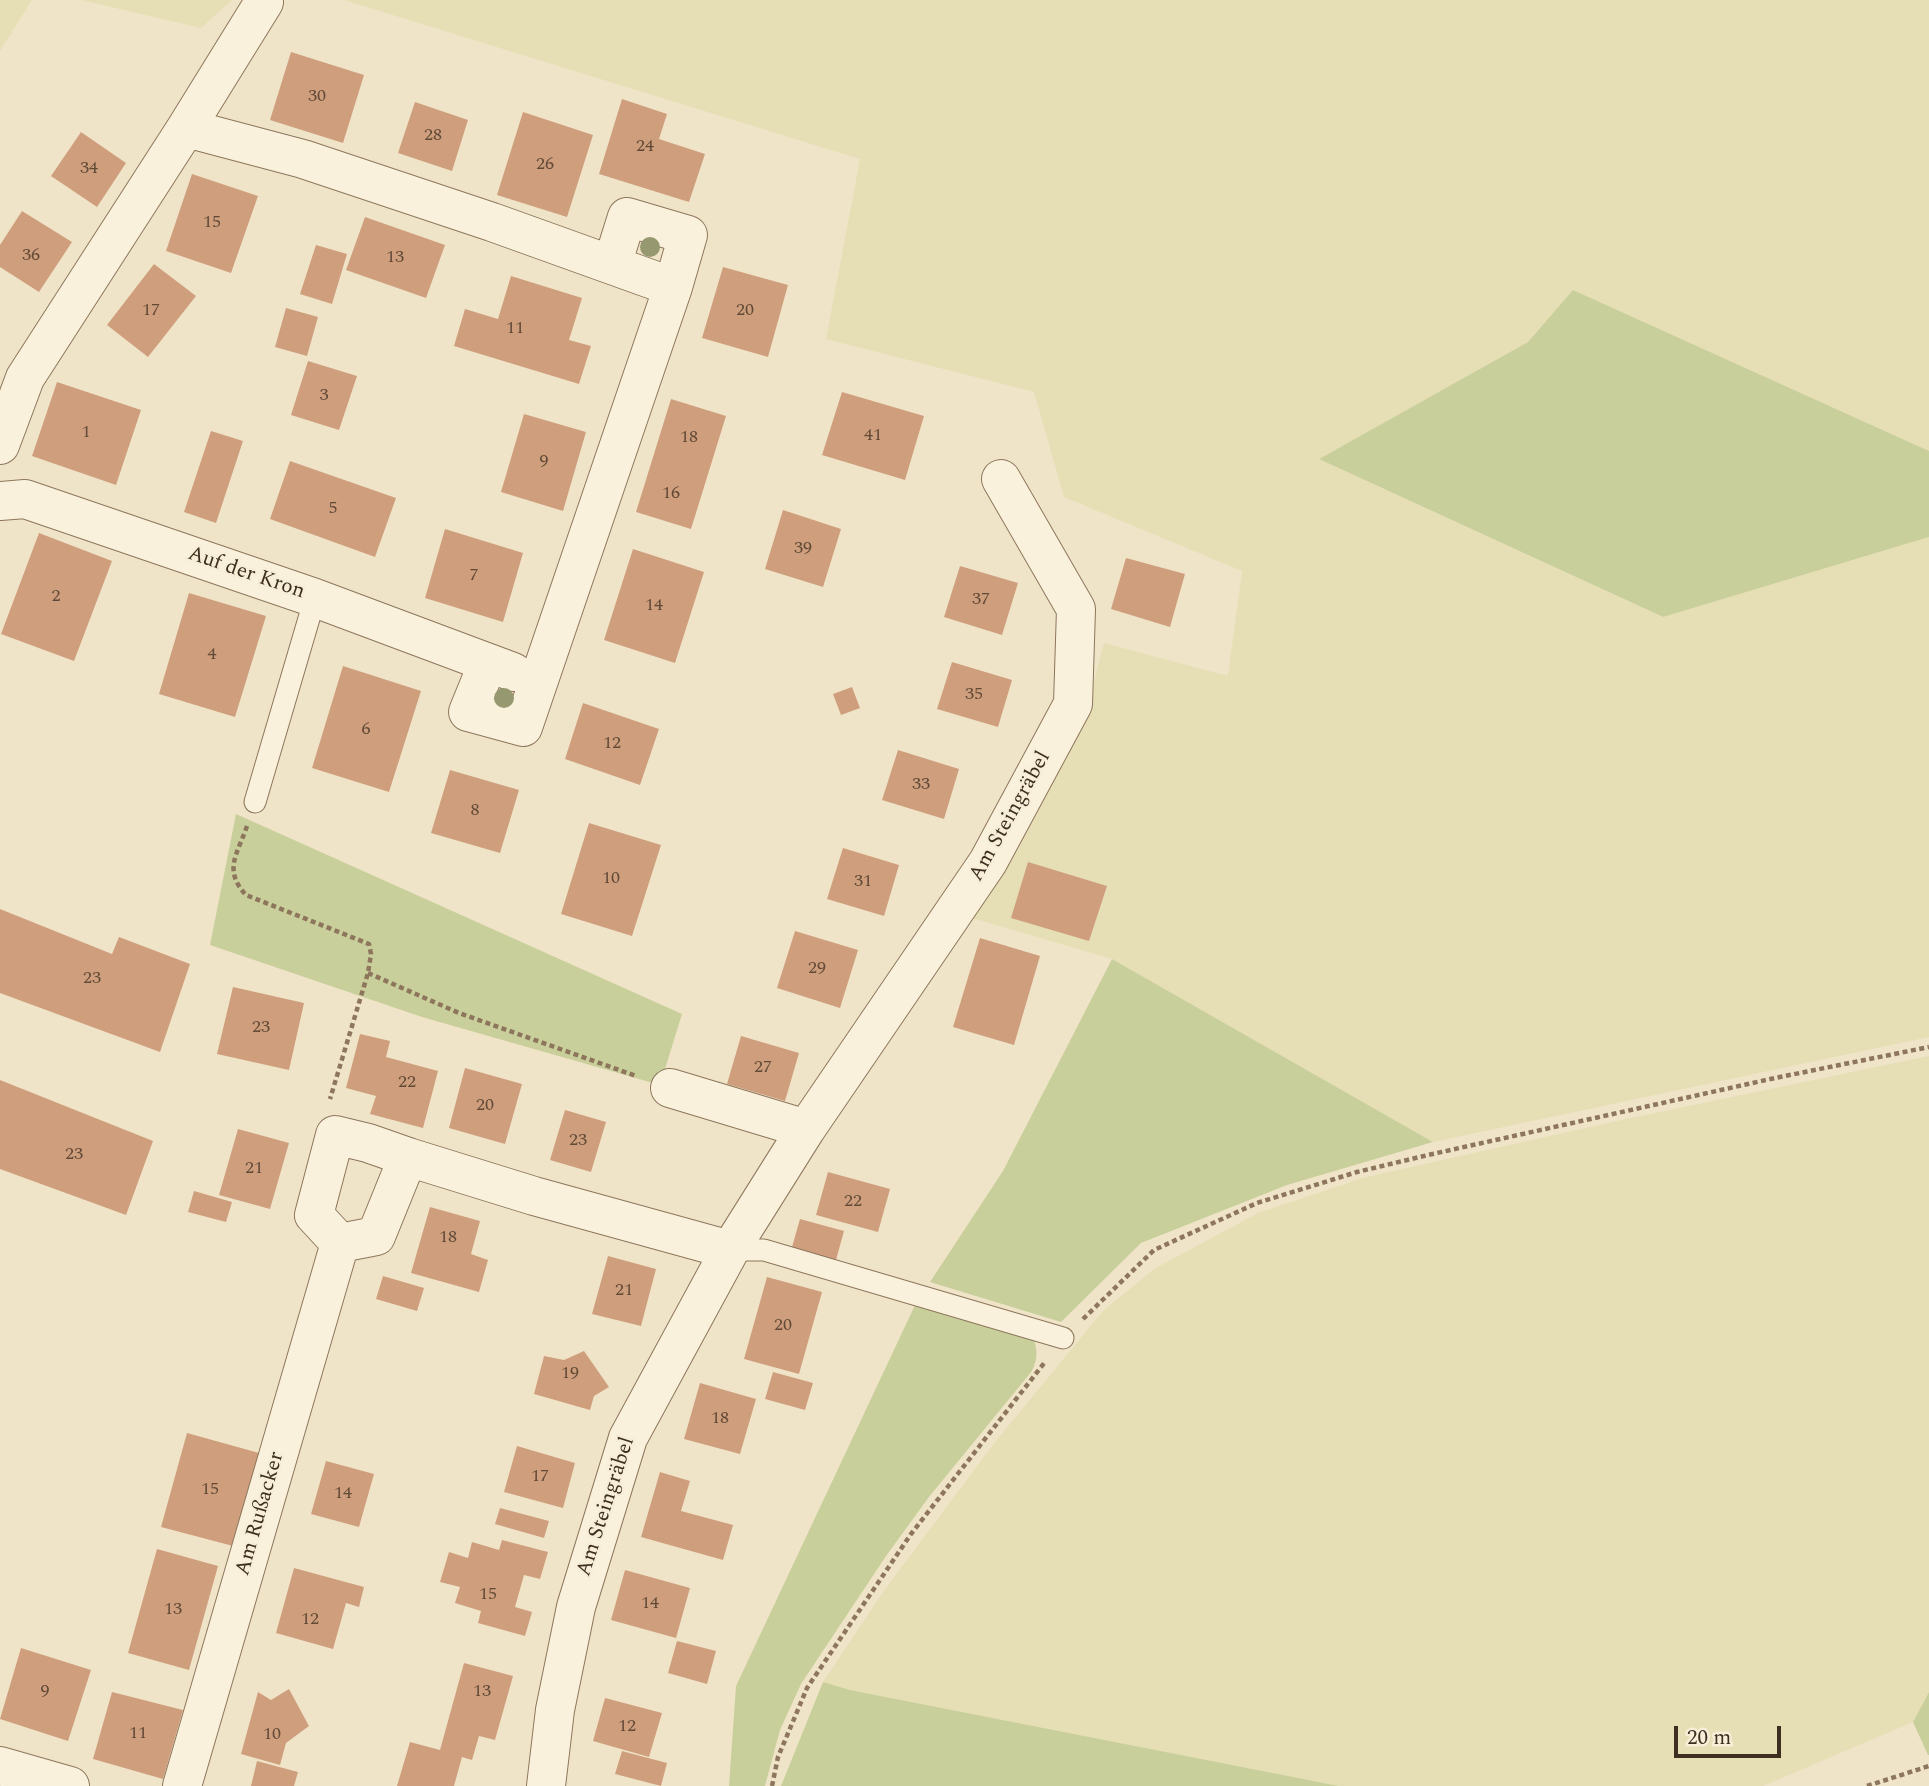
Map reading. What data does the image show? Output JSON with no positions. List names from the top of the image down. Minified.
{"streets":{"street":["Auf der Kron","Am Steingräbel","Am Rußacker"]},"house_numbers":["30","28","24","26","34","15","36","13","17","20","11","3","1","41","18","9","16","5","39","7","2","37","14","4","35","6","12","33","8","10","31","29","23","23","27","22","20","23","23","21","22","18","21","20","19","18","17","15","14","15","14","13","12","9","13","12","11","10"],"scale_bar":"20 m"}
